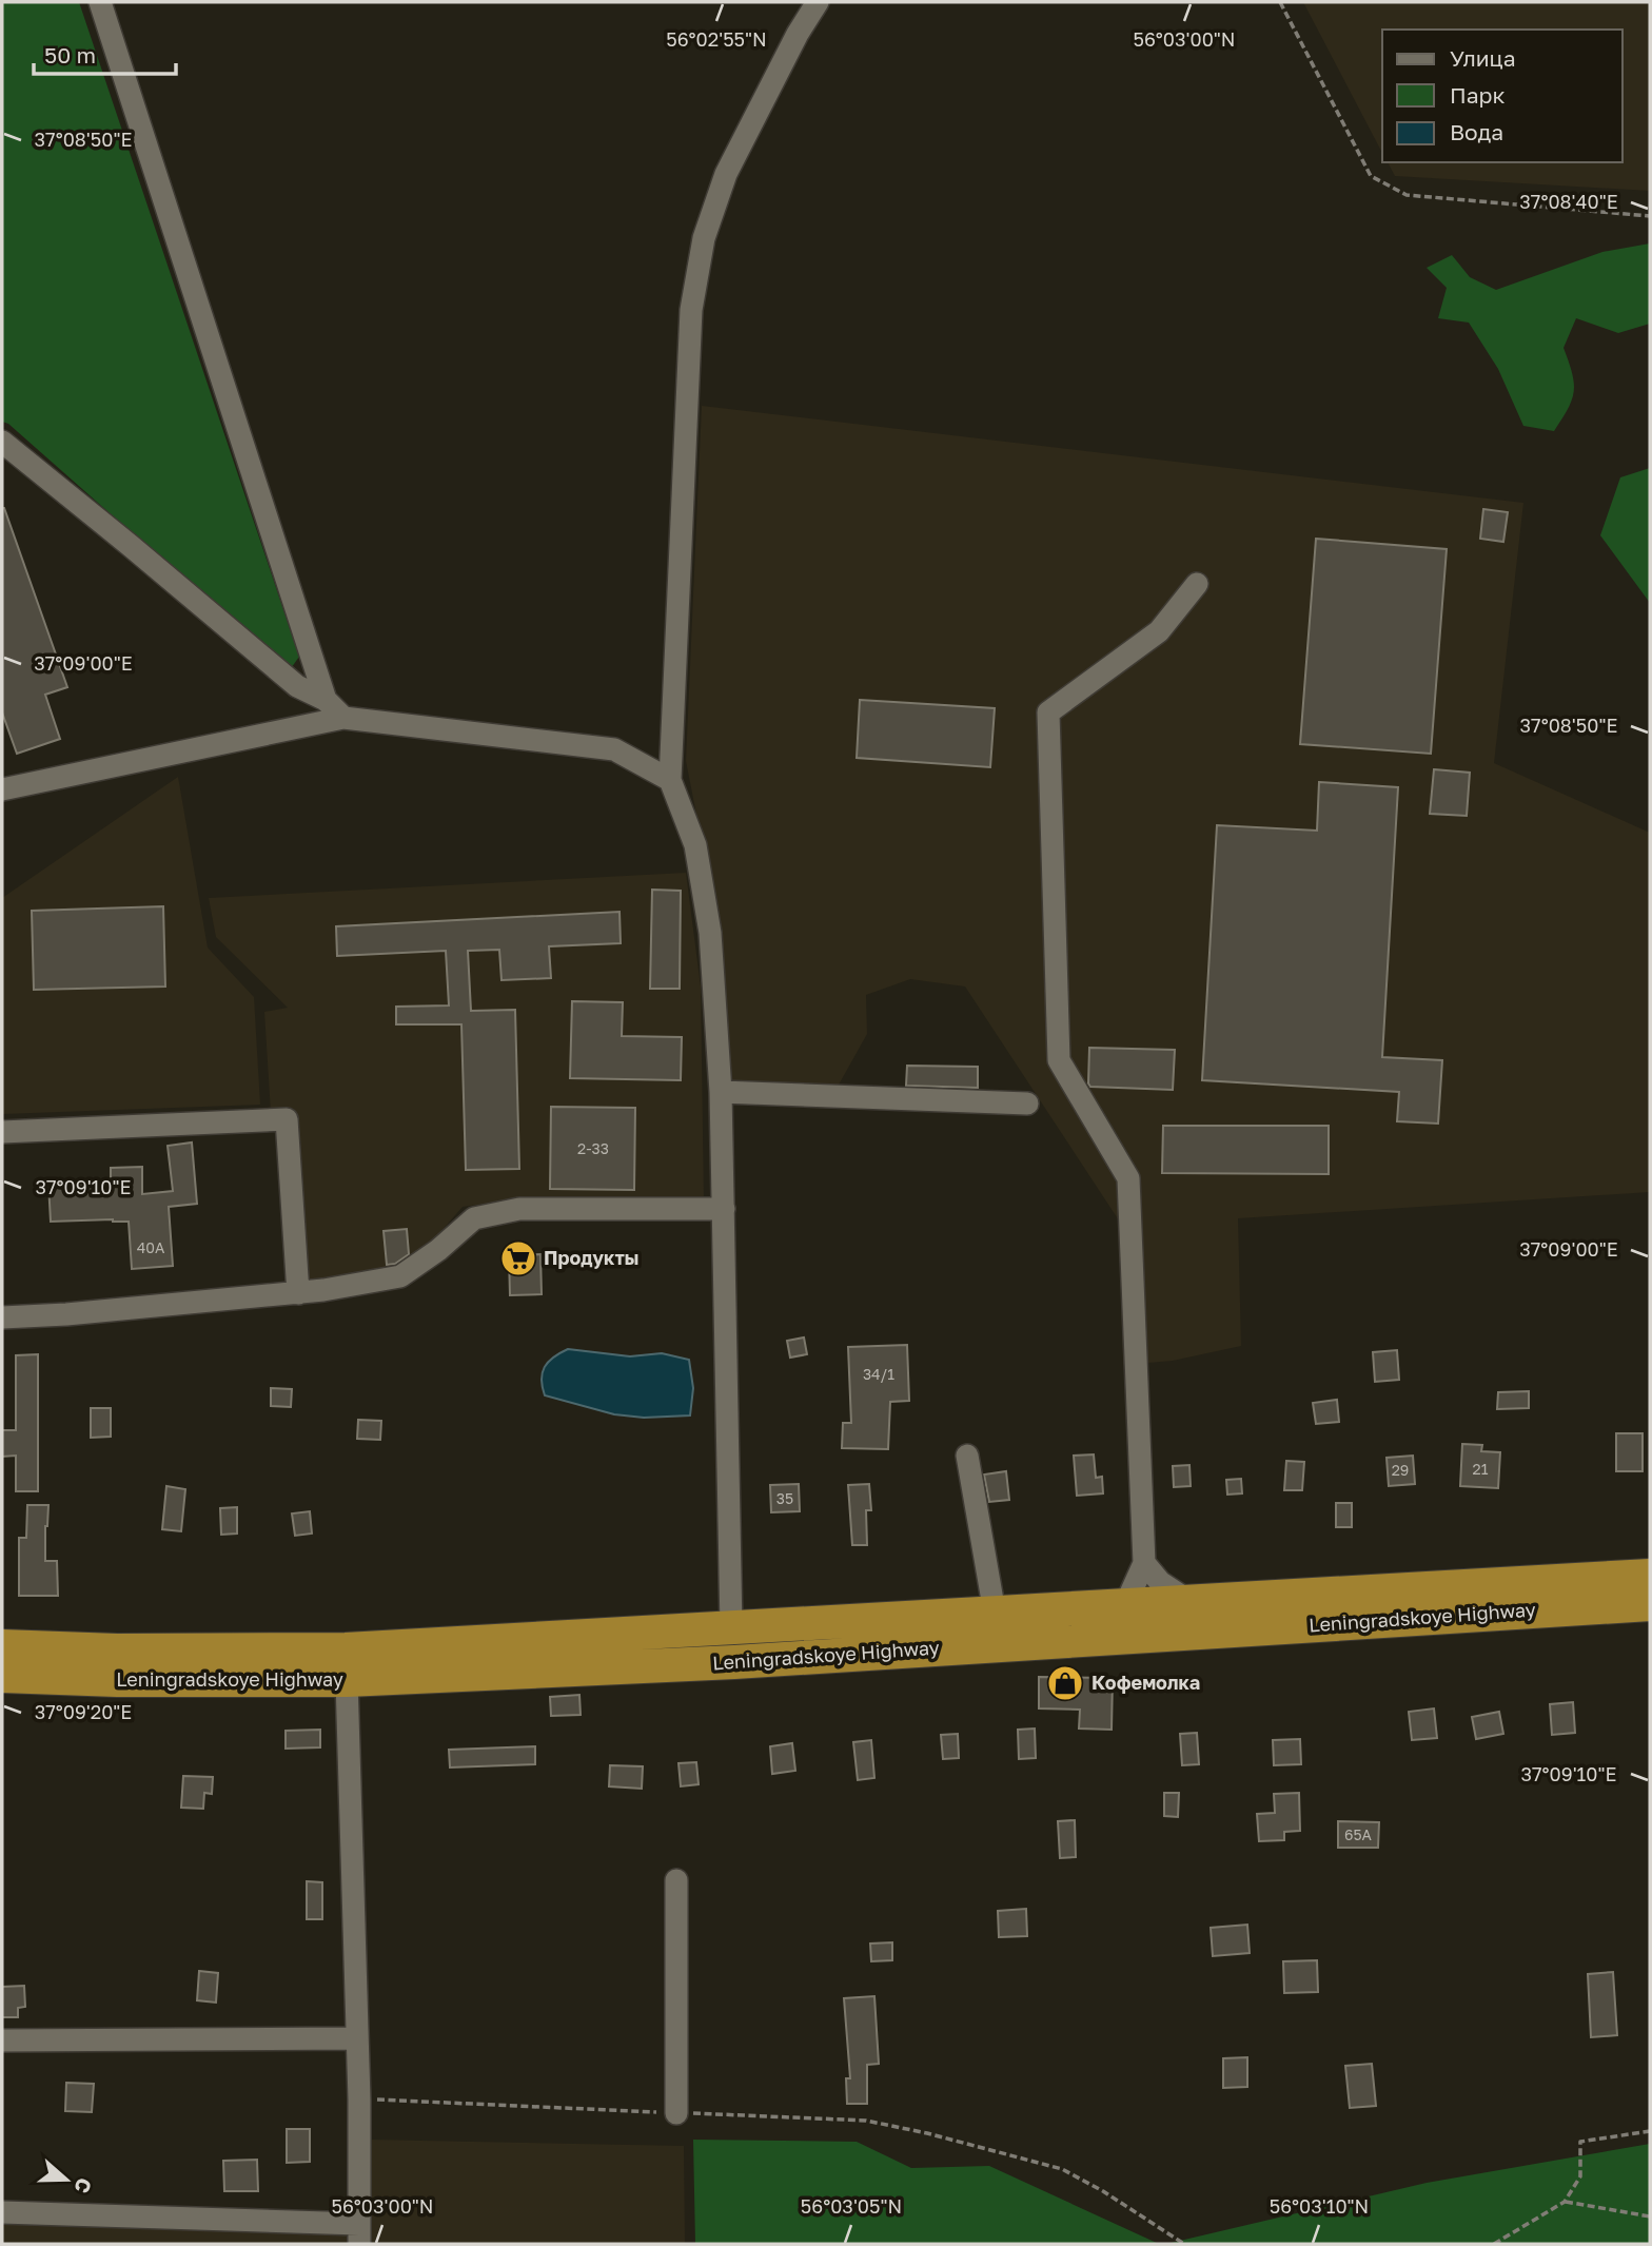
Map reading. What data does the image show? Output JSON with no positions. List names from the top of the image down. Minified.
{"streets":{"highway":["Leningradskoye Highway"]},"places":{"supermarket":["Продукты"],"shop":["Кофемолка"]},"house_numbers":["2-33","40А","34/1","21","29","35","65А"],"legend":["Улица","Парк","Вода"],"scale_bar":"50 m","north":"right","coordinates":["56°03'00\"N","56°02'55\"N","37°08'50\"E","37°08'40\"E","37°09'00\"E","37°09'10\"E","37°09'20\"E","56°03'05\"N","56°03'10\"N"]}
